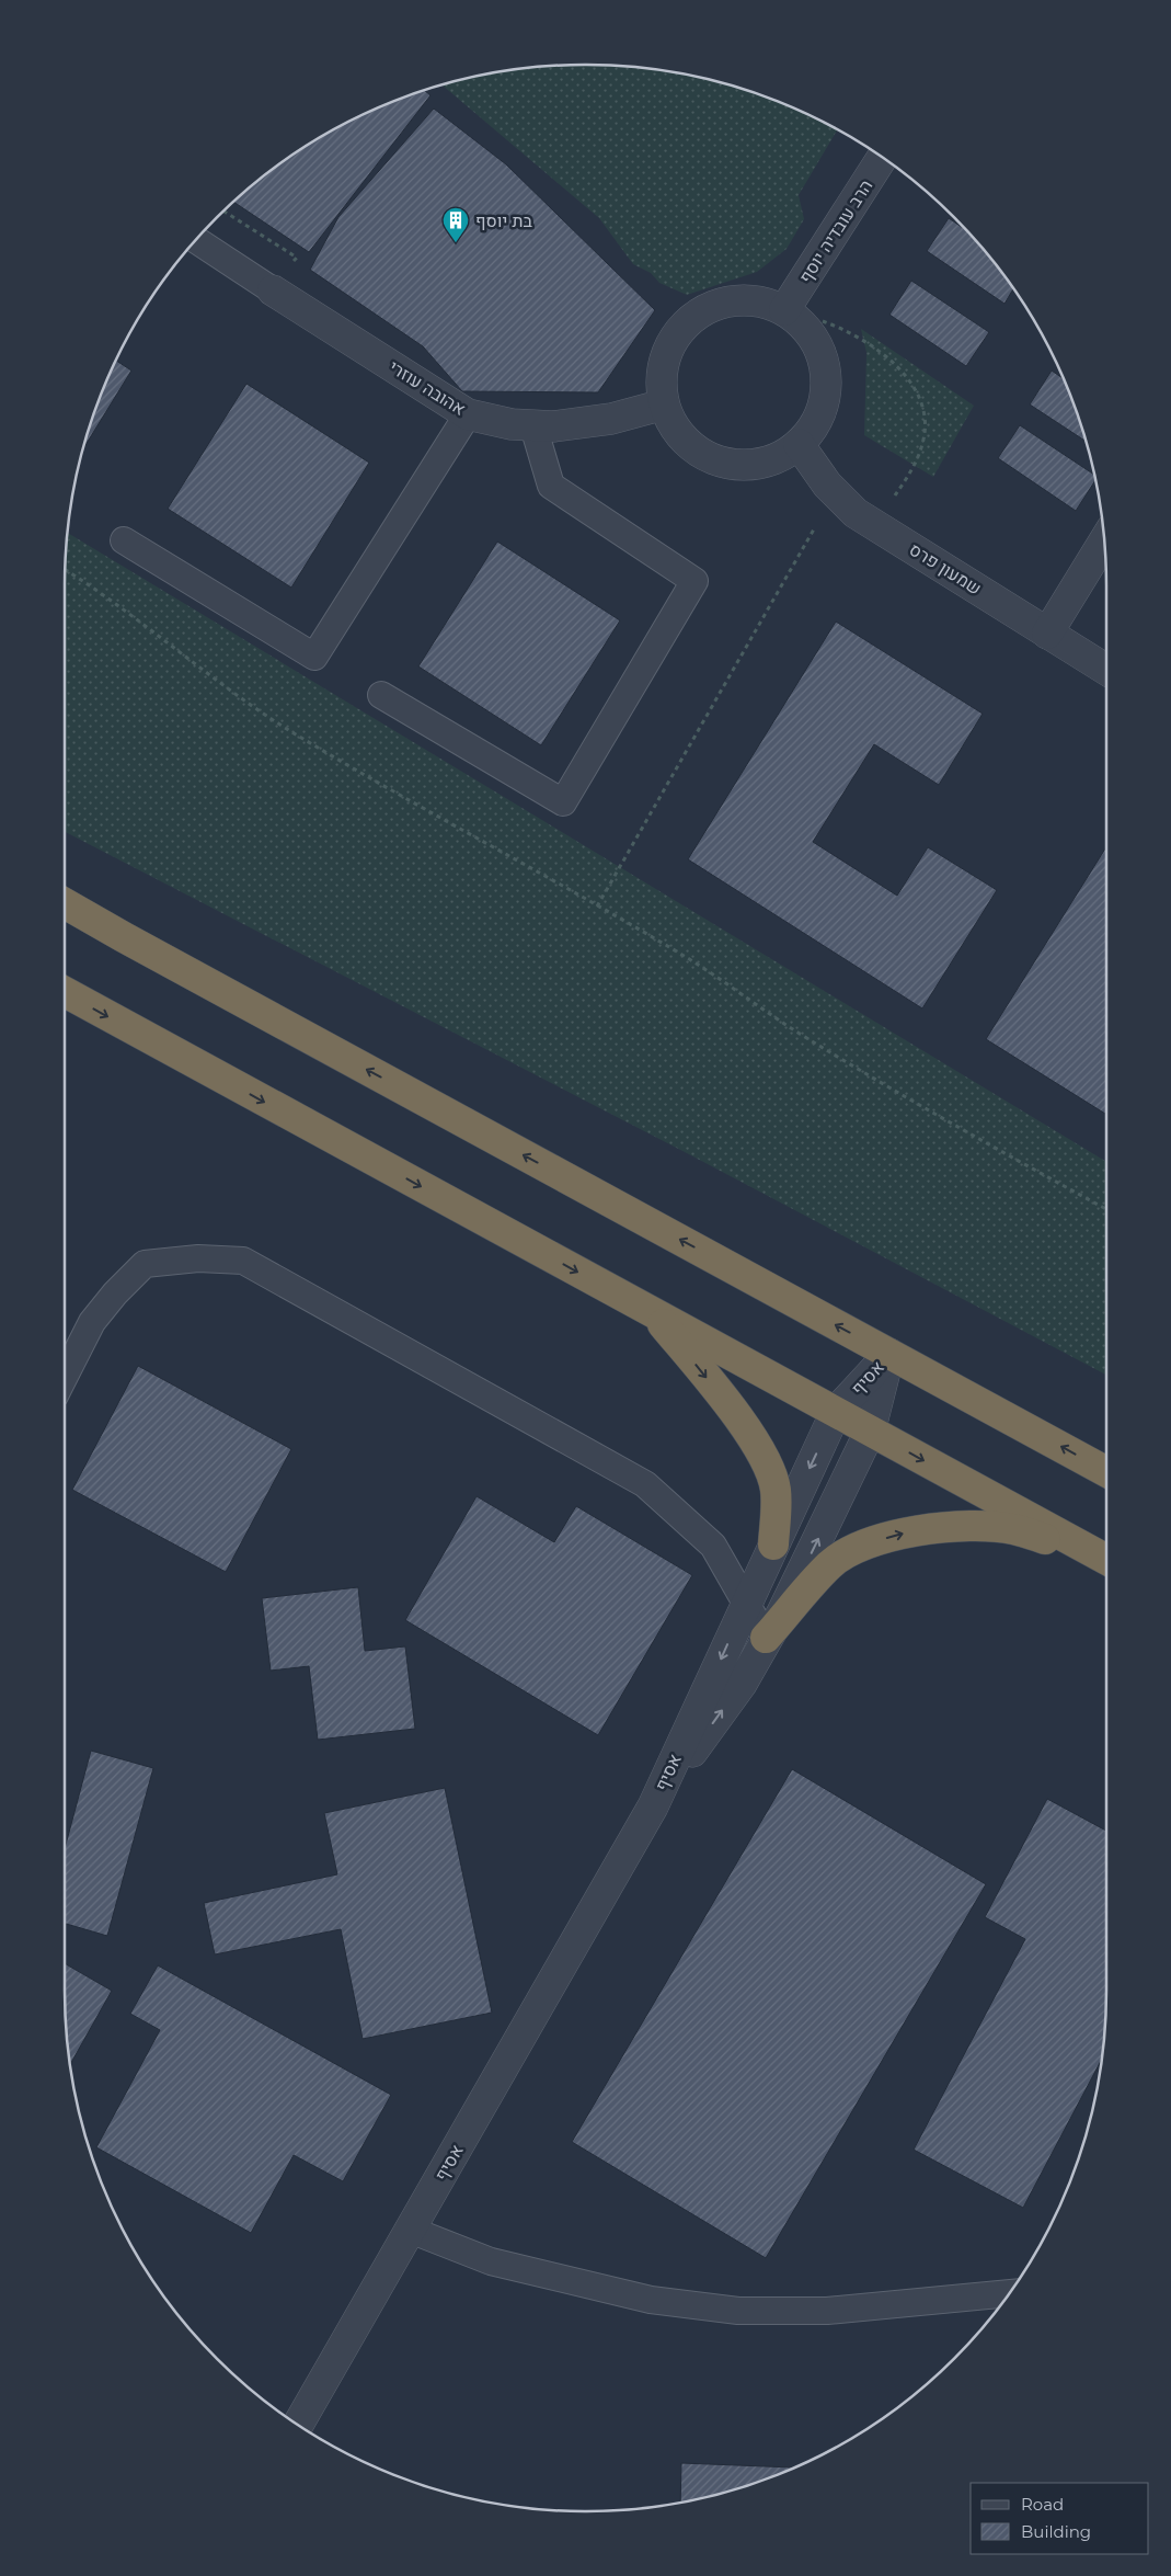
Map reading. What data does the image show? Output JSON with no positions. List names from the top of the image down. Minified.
{"streets":{"street":["הרב עובדיה יוסף","אהובה עוזרי","שמעון פרס","אסיף"]},"crossings":[["הרב עובדיה יוסף","אהובה עוזרי"],["הרב עובדיה יוסף","שמעון פרס"],["אהובה עוזרי","שמעון פרס"]],"places":{"building":["בת יוסף"]},"legend":["Road","Building"]}
